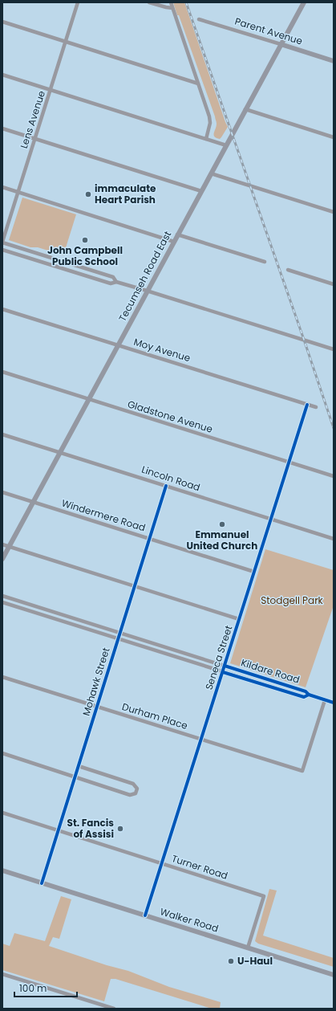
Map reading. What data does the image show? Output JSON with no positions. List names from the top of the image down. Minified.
{"streets":{"main road":["Parent Avenue","Tecumseh Road East","Walker Road"],"street":["Lens Avenue","Moy Avenue","Gladstone Avenue","Lincoln Road","Windermere Road","Seneca Street","Kildare Road","Mohawk Street","Durham Place","Turner Road"]},"crossings":[["Parent Avenue","Tecumseh Road East"],["Tecumseh Road East","Moy Avenue"],["Tecumseh Road East","Gladstone Avenue"],["Tecumseh Road East","Lincoln Road"],["Tecumseh Road East","Windermere Road"],["Moy Avenue","Seneca Street"],["Gladstone Avenue","Seneca Street"],["Lincoln Road","Seneca Street"],["Lincoln Road","Mohawk Street"],["Windermere Road","Seneca Street"],["Windermere Road","Mohawk Street"],["Seneca Street","Kildare Road"],["Seneca Street","Durham Place"],["Seneca Street","Turner Road"],["Seneca Street","Walker Road"],["Kildare Road","Mohawk Street"],["Kildare Road","Durham Place"],["Mohawk Street","Durham Place"],["Mohawk Street","Turner Road"],["Mohawk Street","Walker Road"],["Turner Road","Walker Road"]],"parks":["Stodgell Park"],"places":["immaculate Heart Parish","John Campbell Public School","Emmanuel United Church","St. Fancis of Assisi","U-Haul"],"scale_bar":"100 m"}
